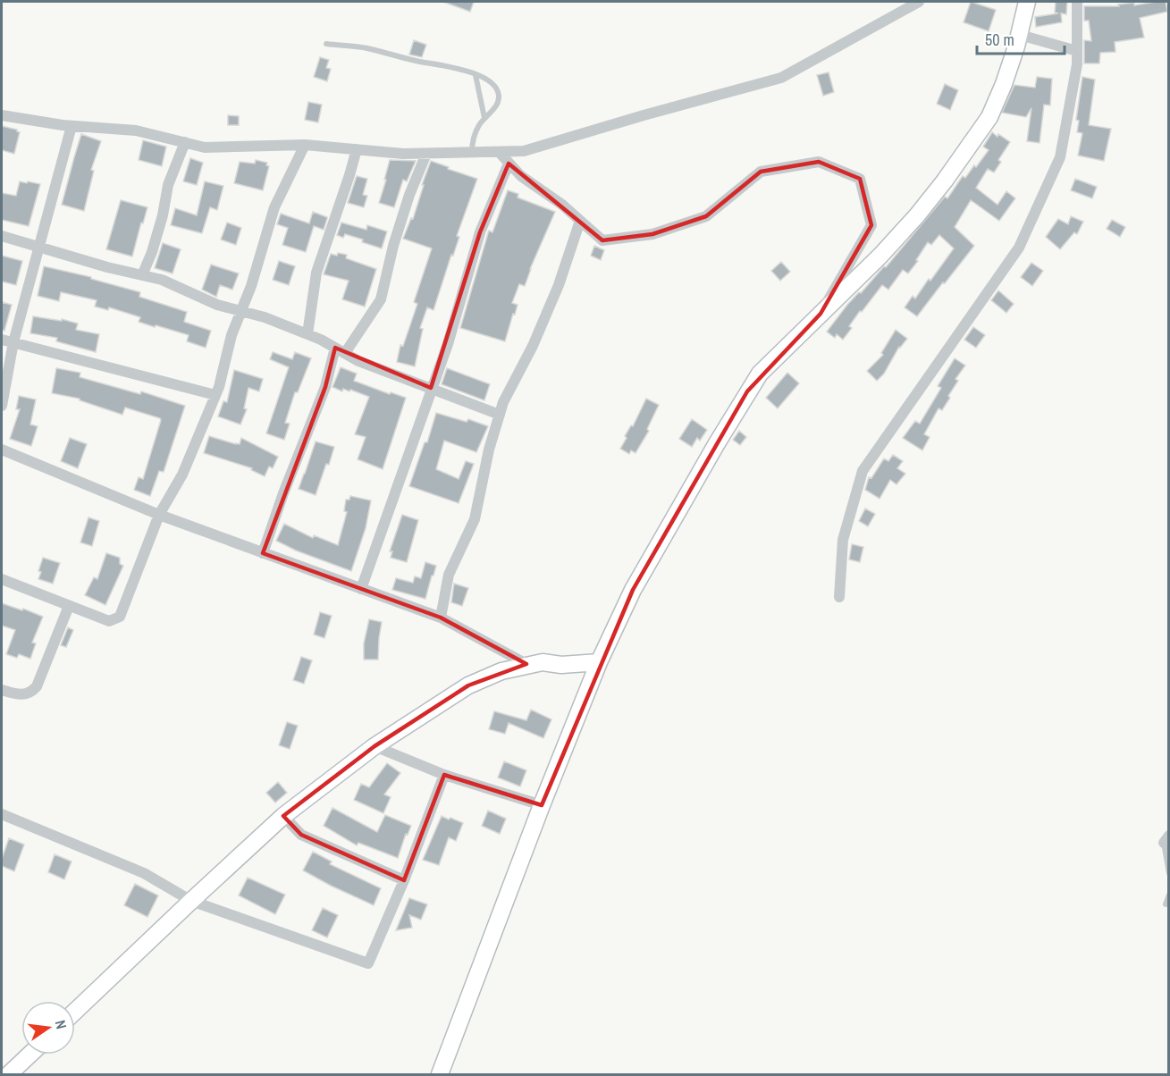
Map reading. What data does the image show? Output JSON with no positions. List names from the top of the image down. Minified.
{"scale_bar":"50 m","north":"right"}
